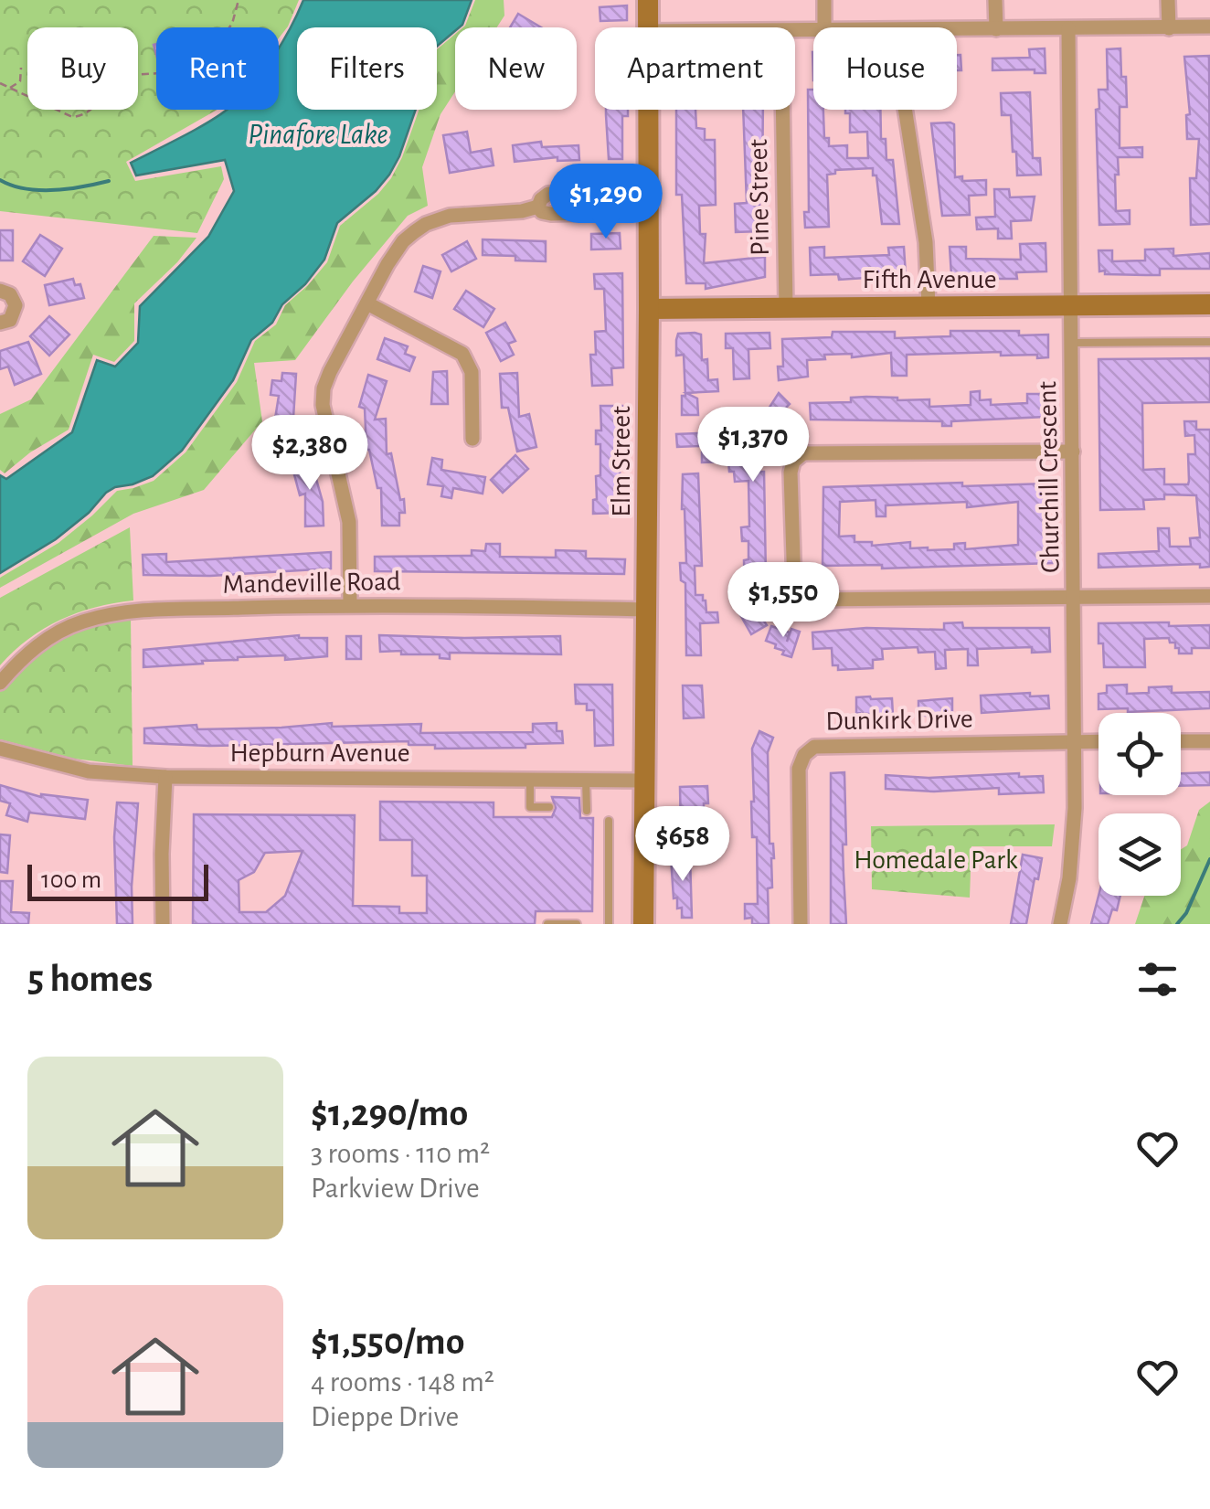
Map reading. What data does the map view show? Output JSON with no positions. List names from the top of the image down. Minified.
{"streets":{"main road":["Fifth Avenue","Elm Street"],"street":["Pine Street","Churchill Crescent","Mandeville Road","Dunkirk Drive","Hepburn Avenue"]},"crossings":[["Pine Street","Fifth Avenue"],["Fifth Avenue","Elm Street"],["Fifth Avenue","Churchill Crescent"],["Elm Street","Mandeville Road"],["Elm Street","Hepburn Avenue"],["Churchill Crescent","Dunkirk Drive"]],"water":["Pinafore Lake"],"parks":["Homedale Park"],"scale_bar":"100 m","page":{"chip":["Buy","Rent","Filters","New","Apartment","House"],"price":["$1,290","$1,370","$2,380","$1,550","$658"],"scale":"100 m","heading":"5 homes","list":[{"name":"$1,290/mo","note":"3 rooms · 110 m² · Parkview Drive"},{"name":"$1,550/mo","note":"4 rooms · 148 m² · Dieppe Drive"}]}}
